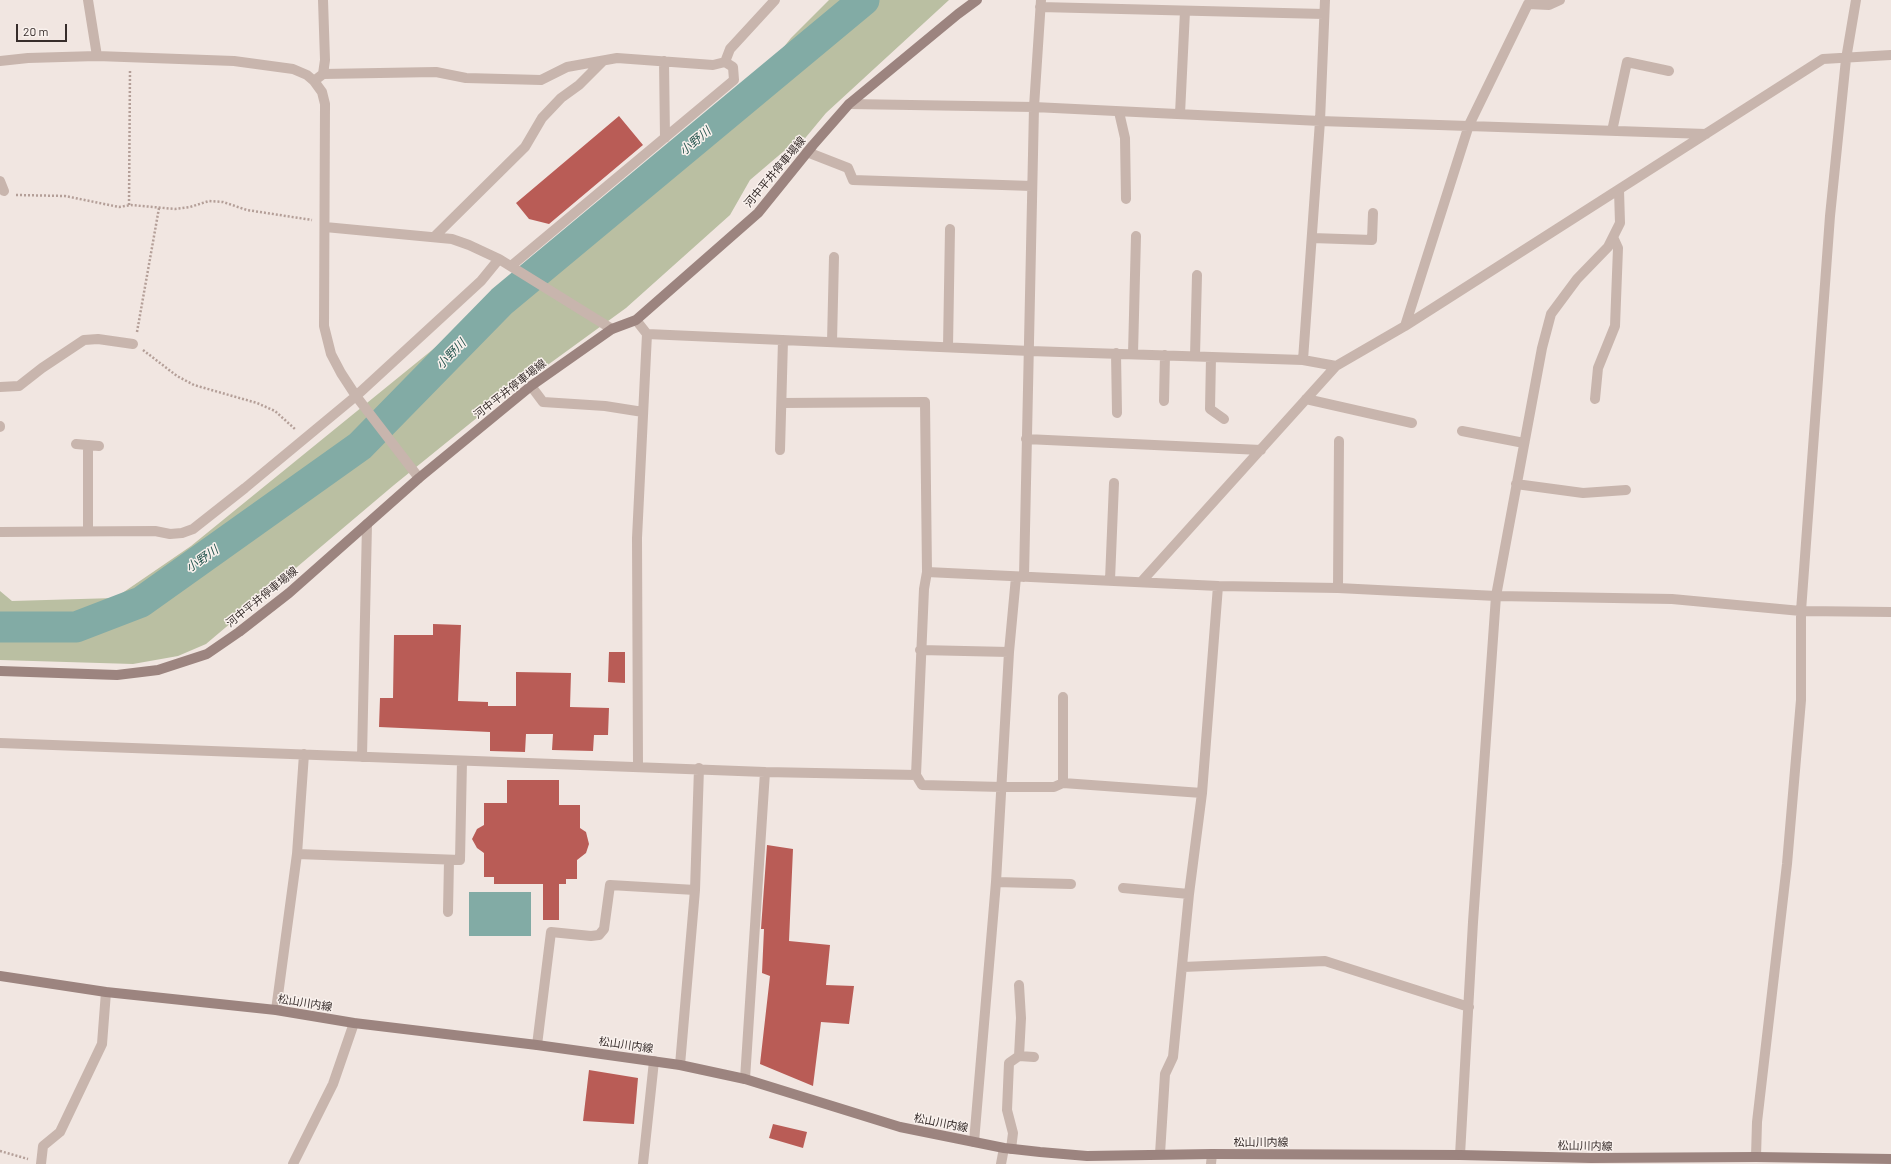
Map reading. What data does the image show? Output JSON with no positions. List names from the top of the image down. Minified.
{"streets":{"main road":["河中平井停車場線","松山川内線"]},"water":["小野川"],"scale_bar":"20 m"}
